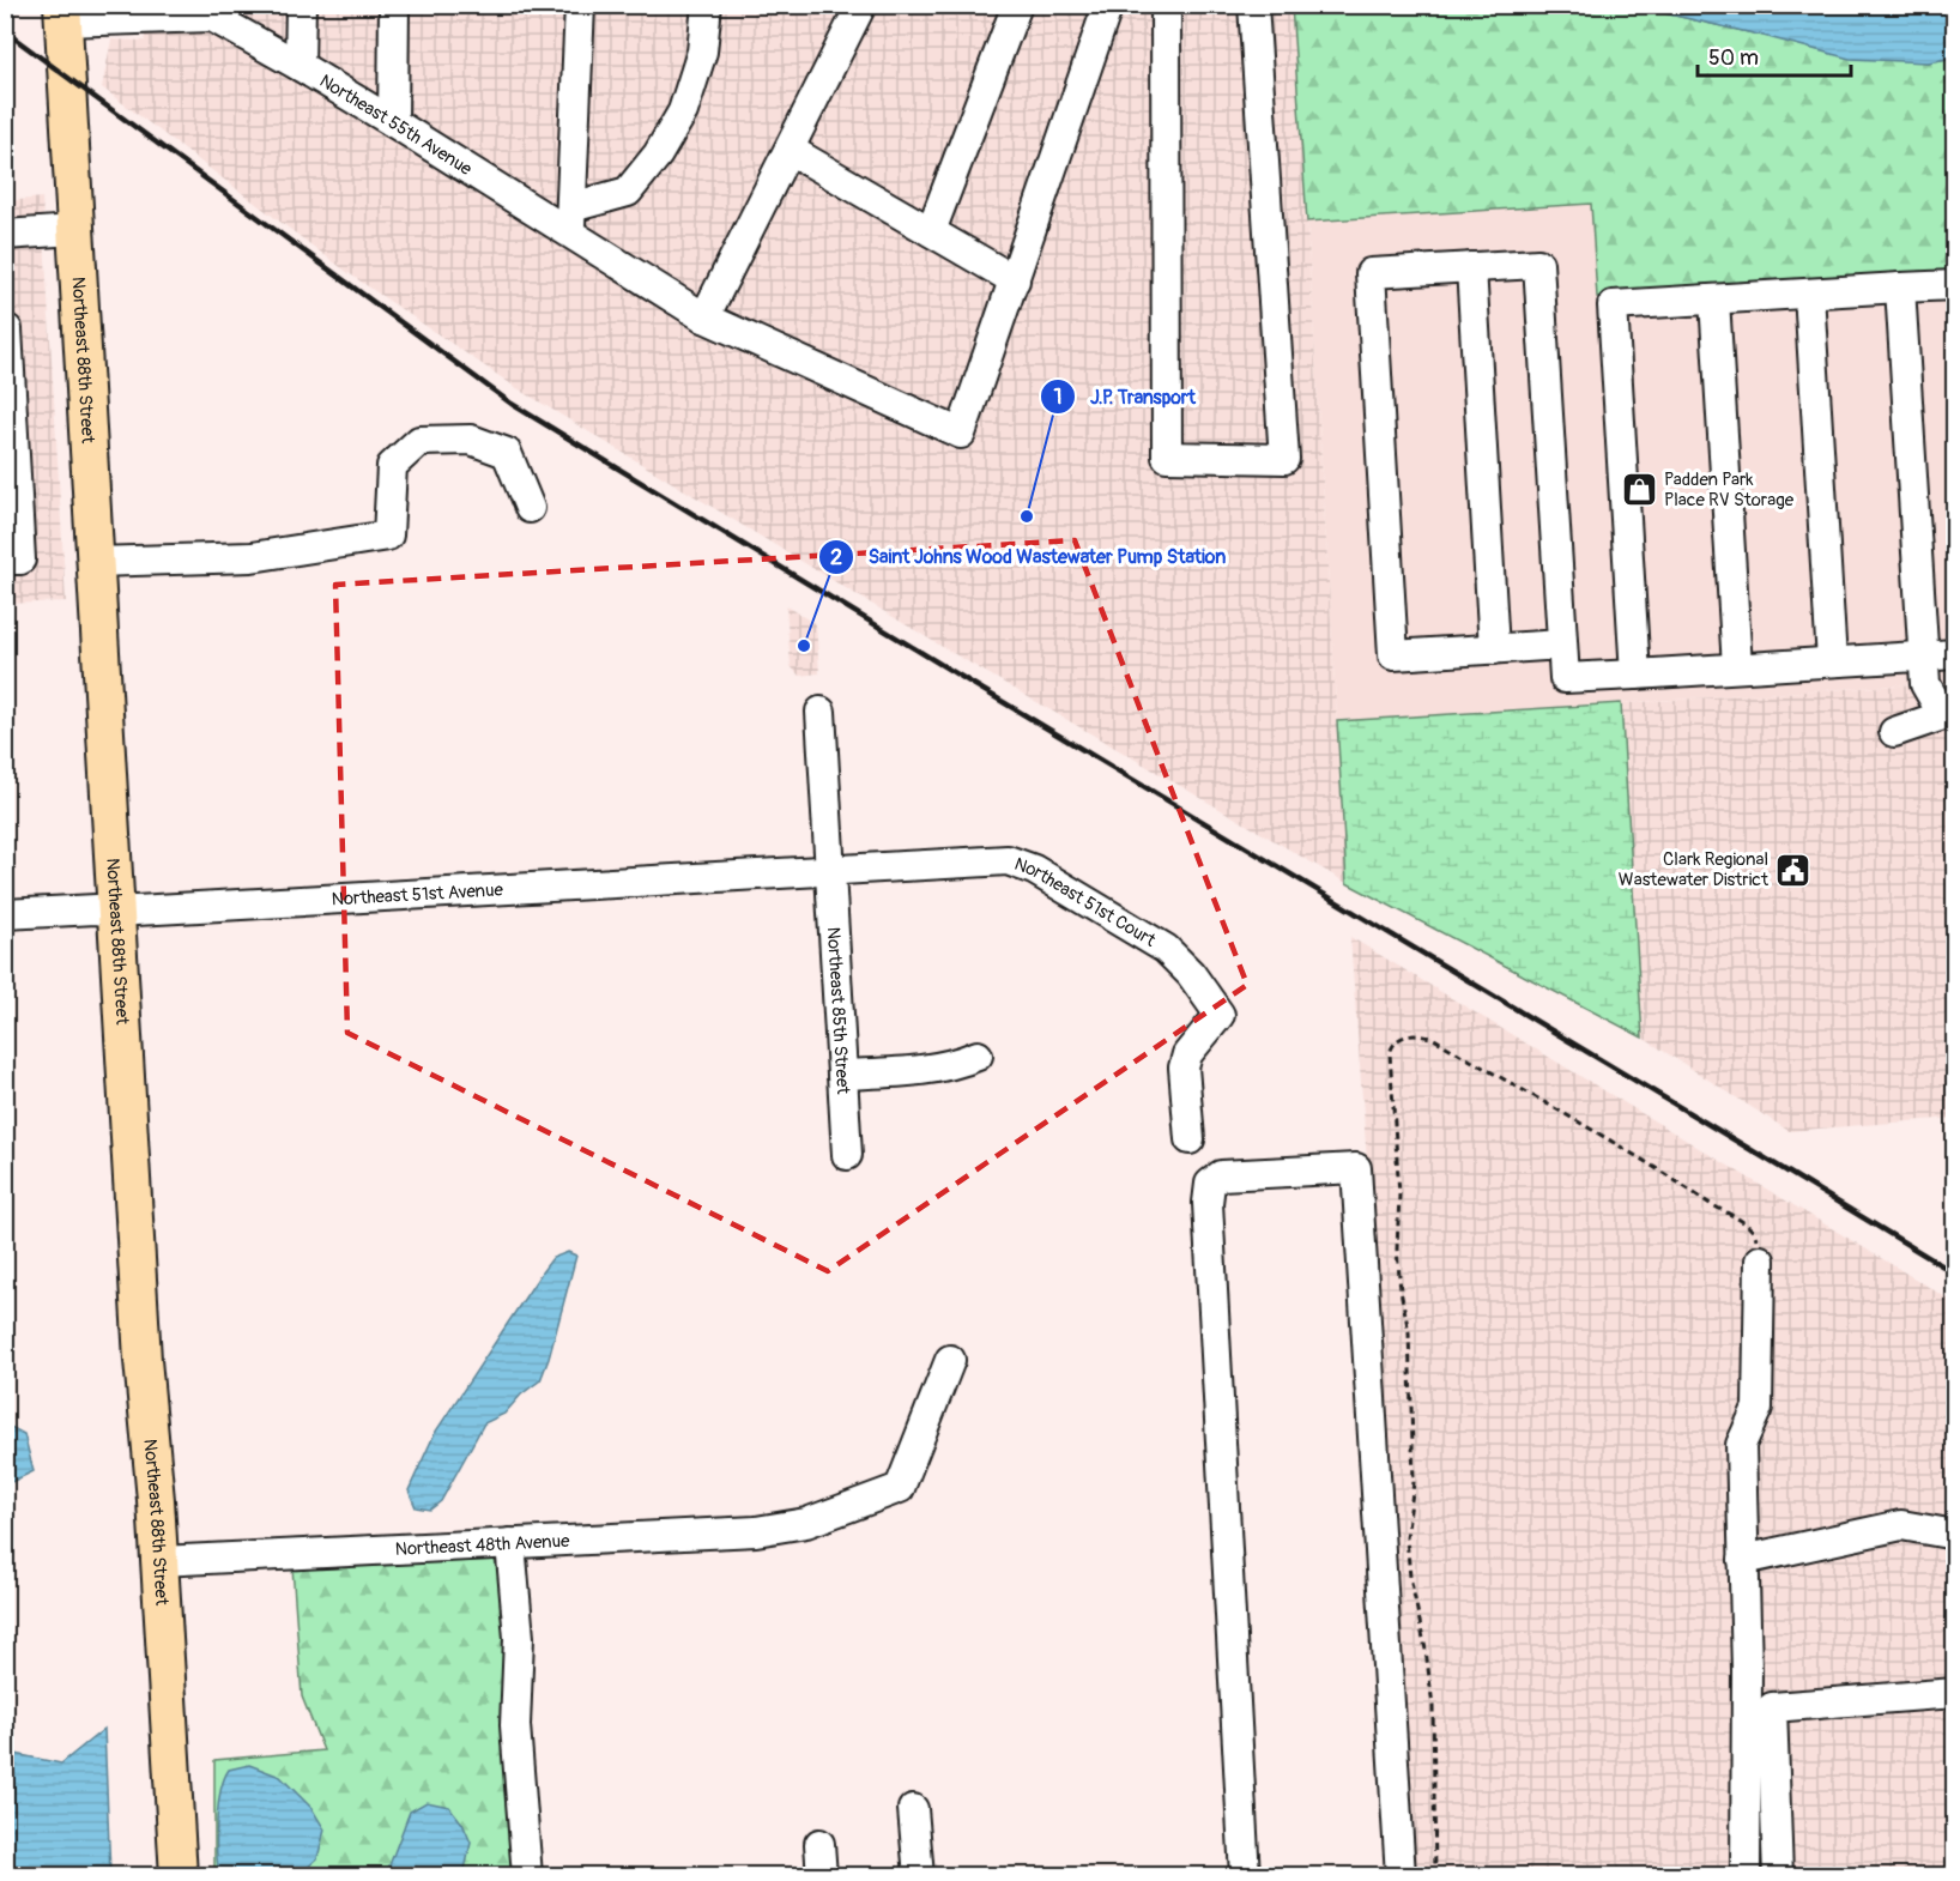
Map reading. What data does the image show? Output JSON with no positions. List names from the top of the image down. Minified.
{"streets":{"main road":["Northeast 88th Street"],"street":["Northeast 55th Avenue","Northeast 51st Avenue","Northeast 51st Court","Northeast 85th Street","Northeast 48th Avenue"]},"crossings":[["Northeast 55th Avenue","Northeast 88th Street"],["Northeast 88th Street","Northeast 51st Avenue"],["Northeast 88th Street","Northeast 48th Avenue"],["Northeast 51st Avenue","Northeast 51st Court"],["Northeast 51st Avenue","Northeast 85th Street"],["Northeast 51st Court","Northeast 85th Street"]],"places":{"shop":["Padden Park Place RV Storage"],"other":["J.P. Transport","Saint Johns Wood Wastewater Pump Station"],"public building":["Clark Regional Wastewater District"]},"scale_bar":"50 m"}
